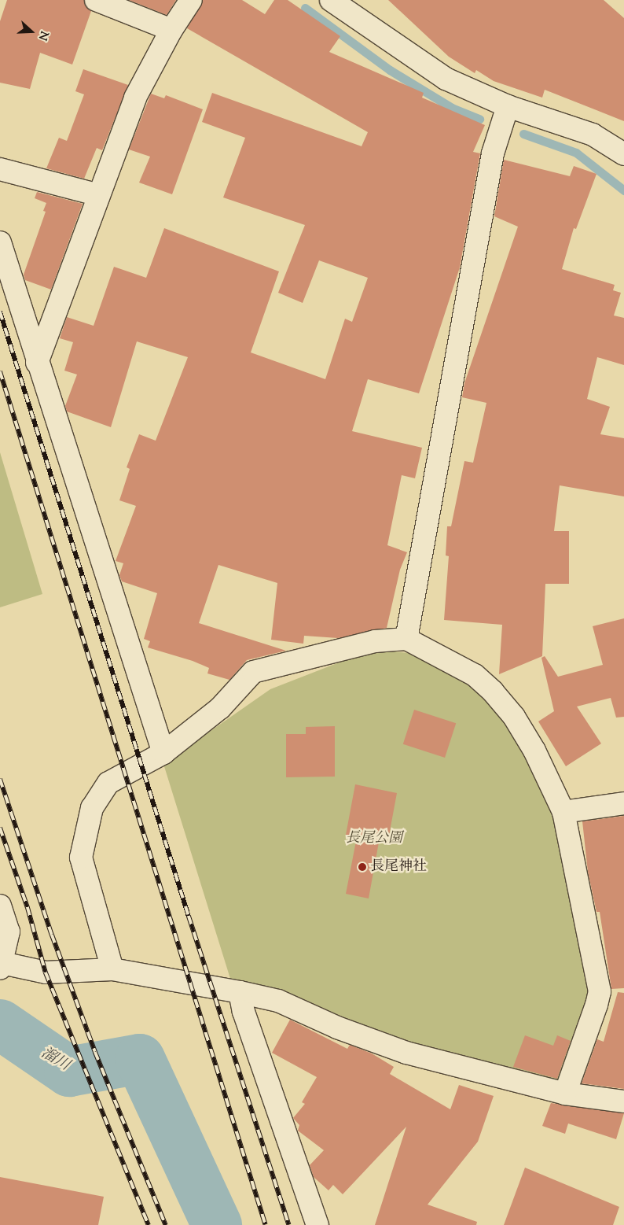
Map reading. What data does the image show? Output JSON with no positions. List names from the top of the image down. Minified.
{"water":["溜川"],"parks":["長尾公園"],"places":["長尾神社"],"north":"right"}
